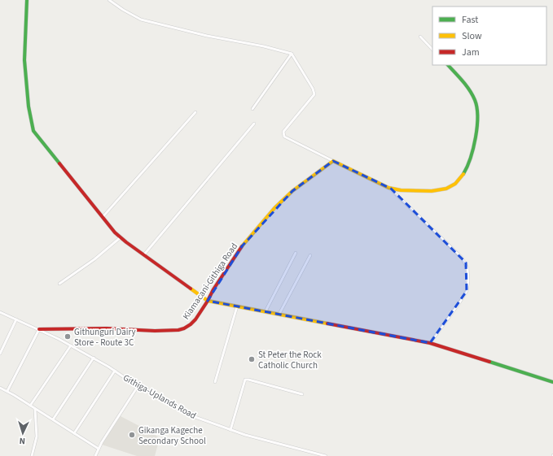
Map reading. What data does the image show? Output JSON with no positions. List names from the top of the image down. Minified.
{"streets":{"street":["Kiamacani-Githiga Road","Githiga-Uplands Road"]},"crossings":[["Kiamacani-Githiga Road","Githiga-Uplands Road"]],"places":["Githunguri Dairy Store - Route 3C","St Peter the Rock Catholic Church","Gikanga Kageche Secondary School"],"legend":["Fast","Slow","Jam"],"north":"bottom"}
